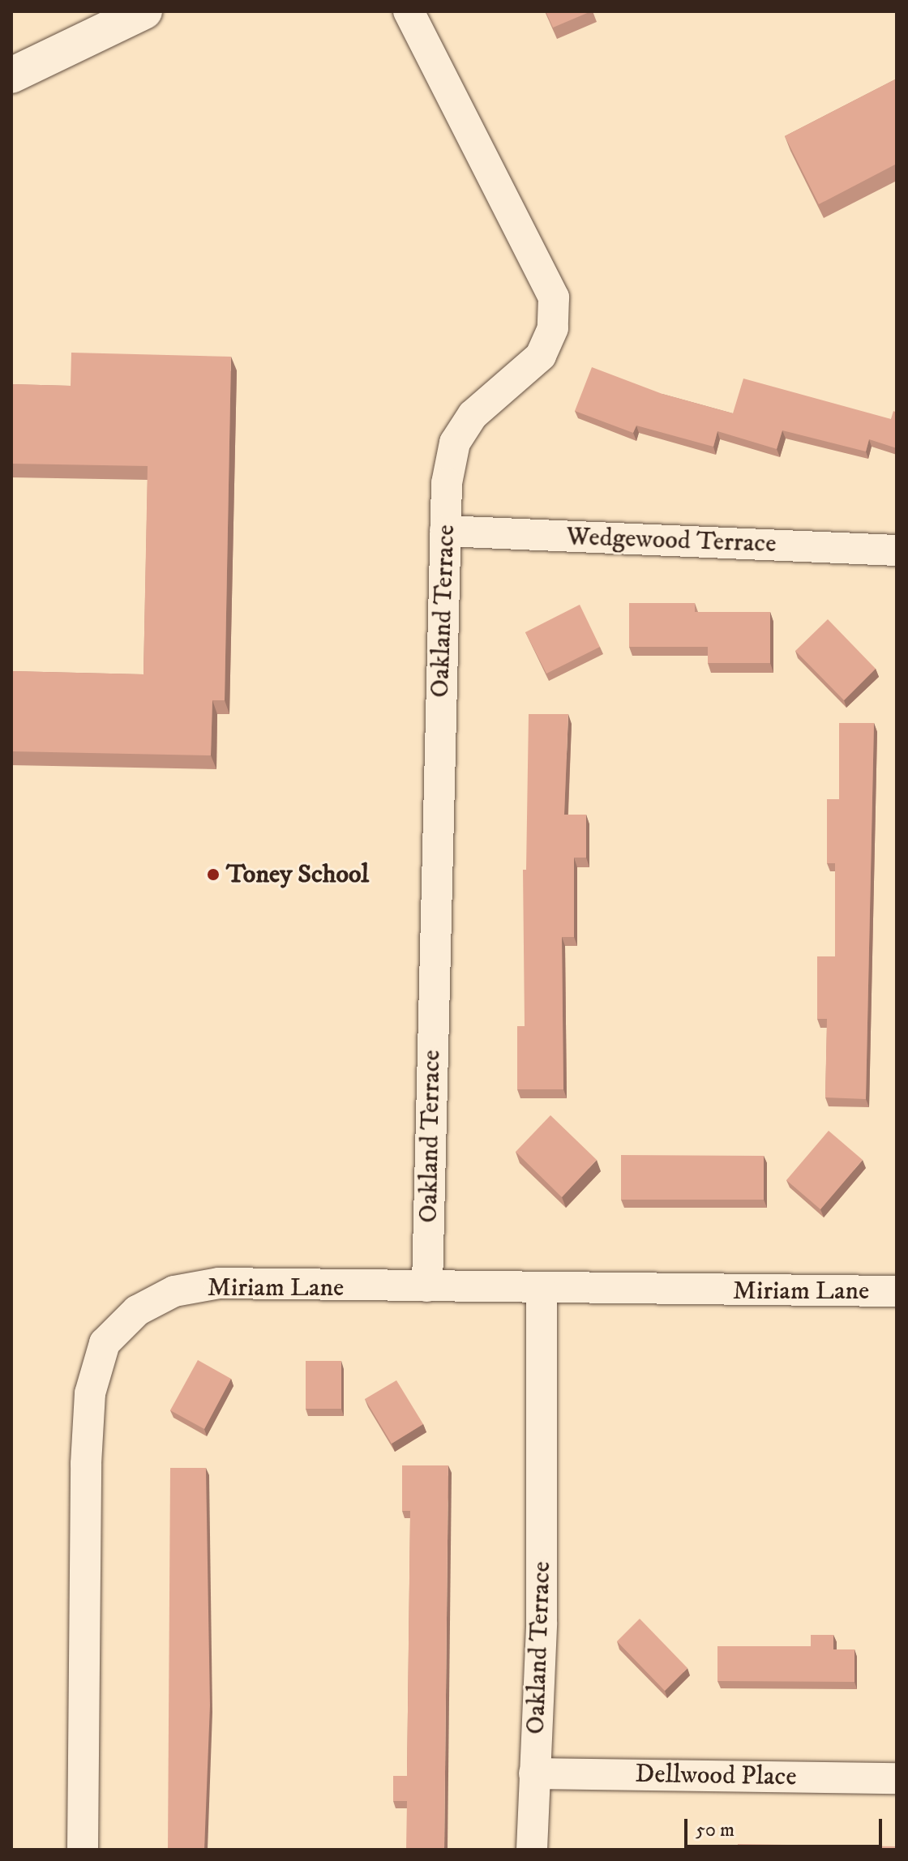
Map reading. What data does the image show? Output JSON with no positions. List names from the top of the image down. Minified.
{"streets":{"street":["Wedgewood Terrace","Oakland Terrace","Miriam Lane","Dellwood Place"]},"crossings":[["Wedgewood Terrace","Oakland Terrace"],["Oakland Terrace","Miriam Lane"],["Oakland Terrace","Dellwood Place"]],"places":["Toney School"],"scale_bar":"50 m"}
